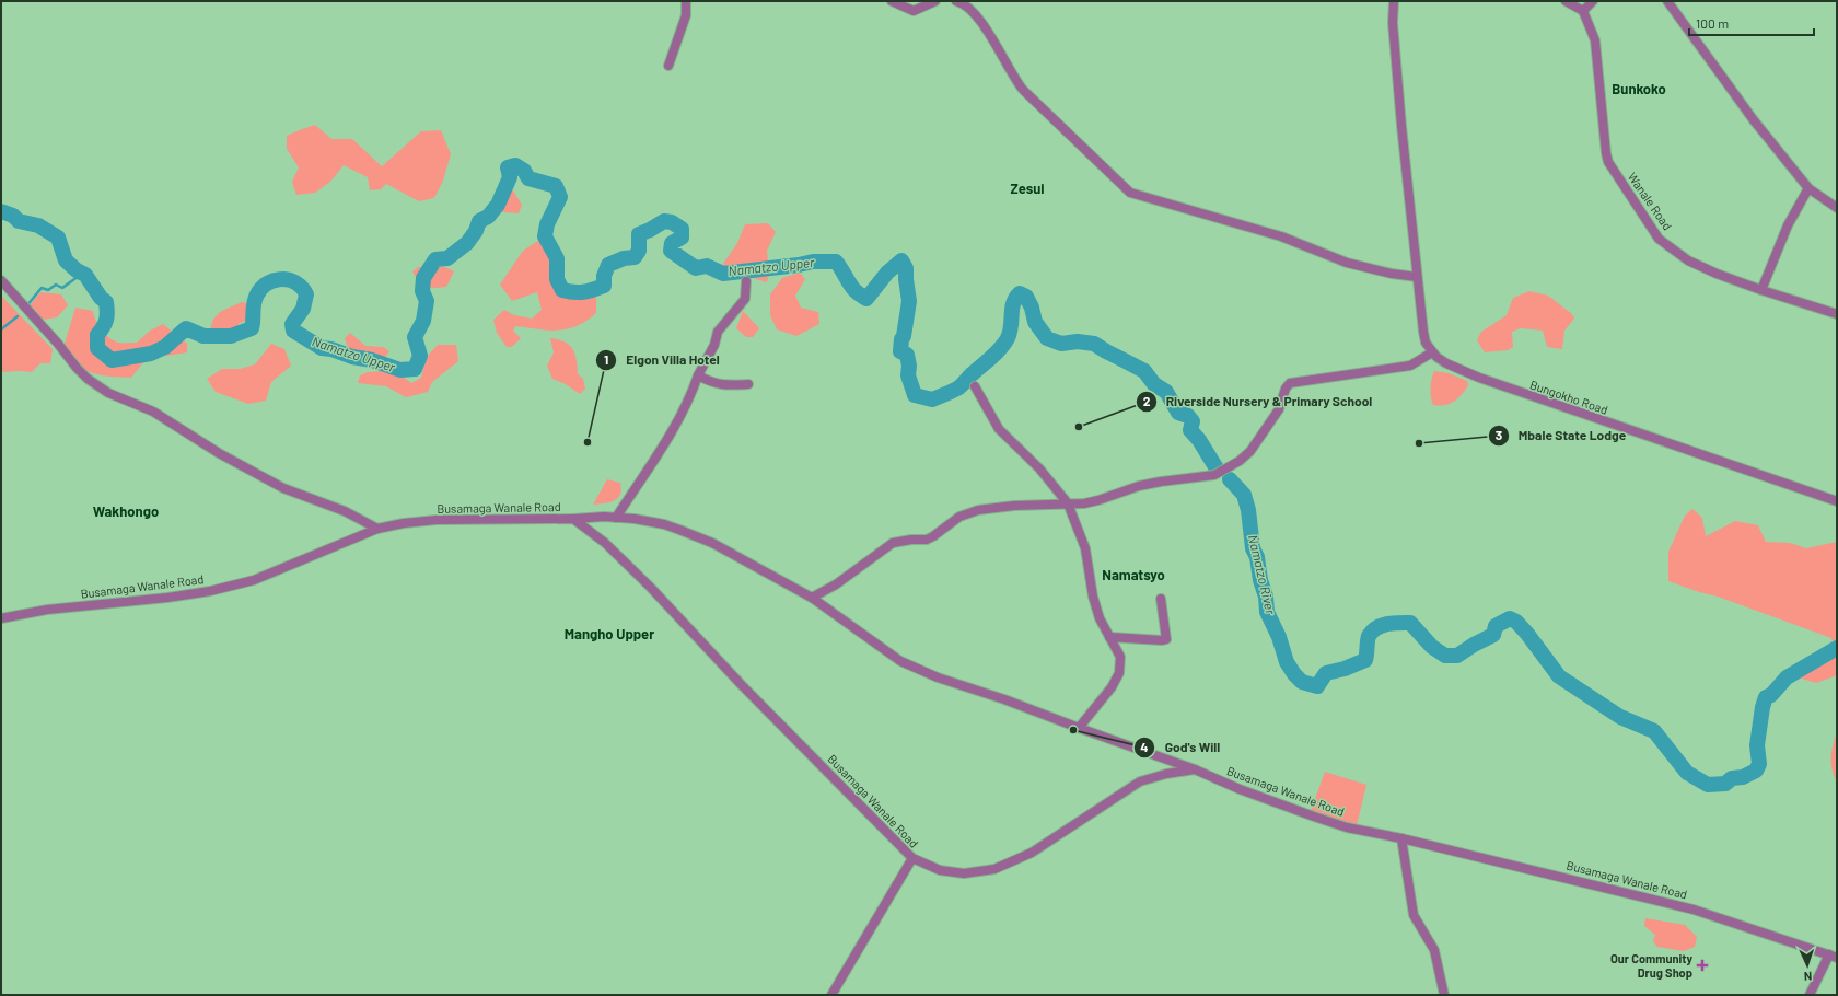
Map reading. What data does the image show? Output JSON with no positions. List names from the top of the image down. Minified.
{"streets":{"street":["Wanale Road","Bungokho Road","Busamaga Wanale Road"]},"districts":["Bunkoko","Zesui","Wakhongo","Namatsyo","Mangho Upper"],"water":["Namatzo Upper","Namatzo River"],"places":{"other":["Riverside Nursery & Primary School","Elgon Villa Hotel","Mbale State Lodge","God's Will"],"health":["Our Community Drug Shop"]},"scale_bar":"100 m","north":"bottom"}
